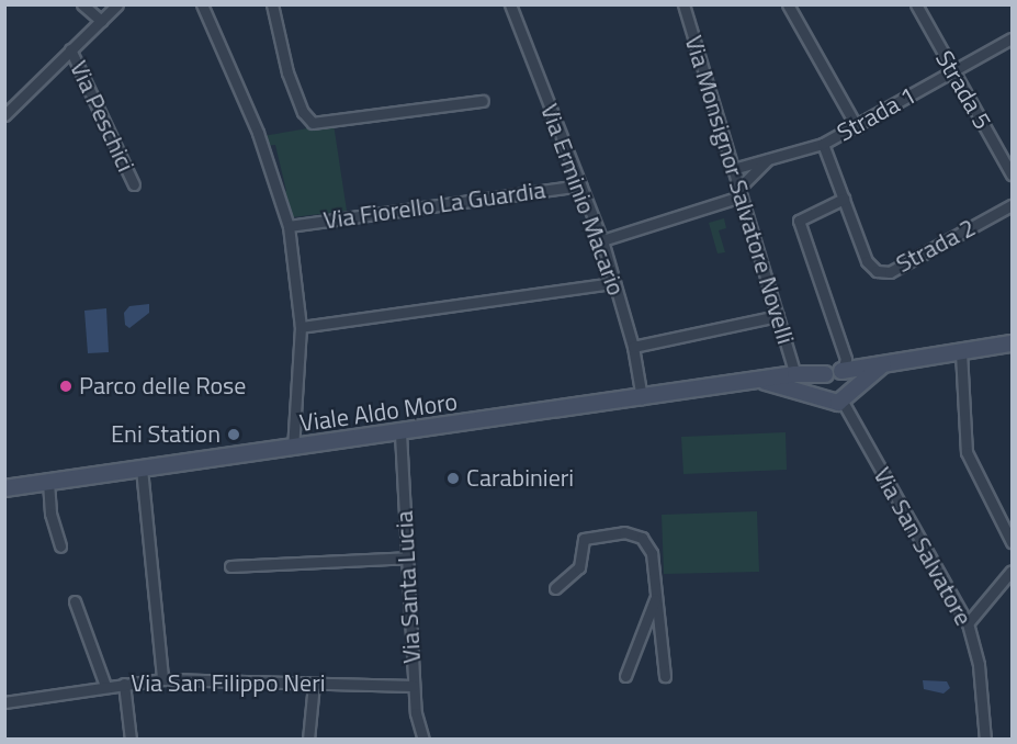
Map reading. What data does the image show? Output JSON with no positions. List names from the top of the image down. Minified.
{"streets":{"main road":["Viale Aldo Moro"],"street":["Strada 5","Strada 1","Via Peschici","Via Monsignor Salvatore Novelli","Via Erminio Macario","Via Fiorello La Guardia","Strada 2","Via San Salvatore","Via Santa Lucia","Via San Filippo Neri"]},"crossings":[["Strada 5","Strada 1"],["Strada 1","Via Monsignor Salvatore Novelli"],["Strada 1","Strada 2"],["Via Monsignor Salvatore Novelli","Viale Aldo Moro"],["Via Erminio Macario","Via Fiorello La Guardia"],["Via Erminio Macario","Viale Aldo Moro"],["Viale Aldo Moro","Via San Salvatore"],["Viale Aldo Moro","Via Santa Lucia"],["Via Santa Lucia","Via San Filippo Neri"]],"places":["Parco delle Rose","Eni Station","Carabinieri"]}
